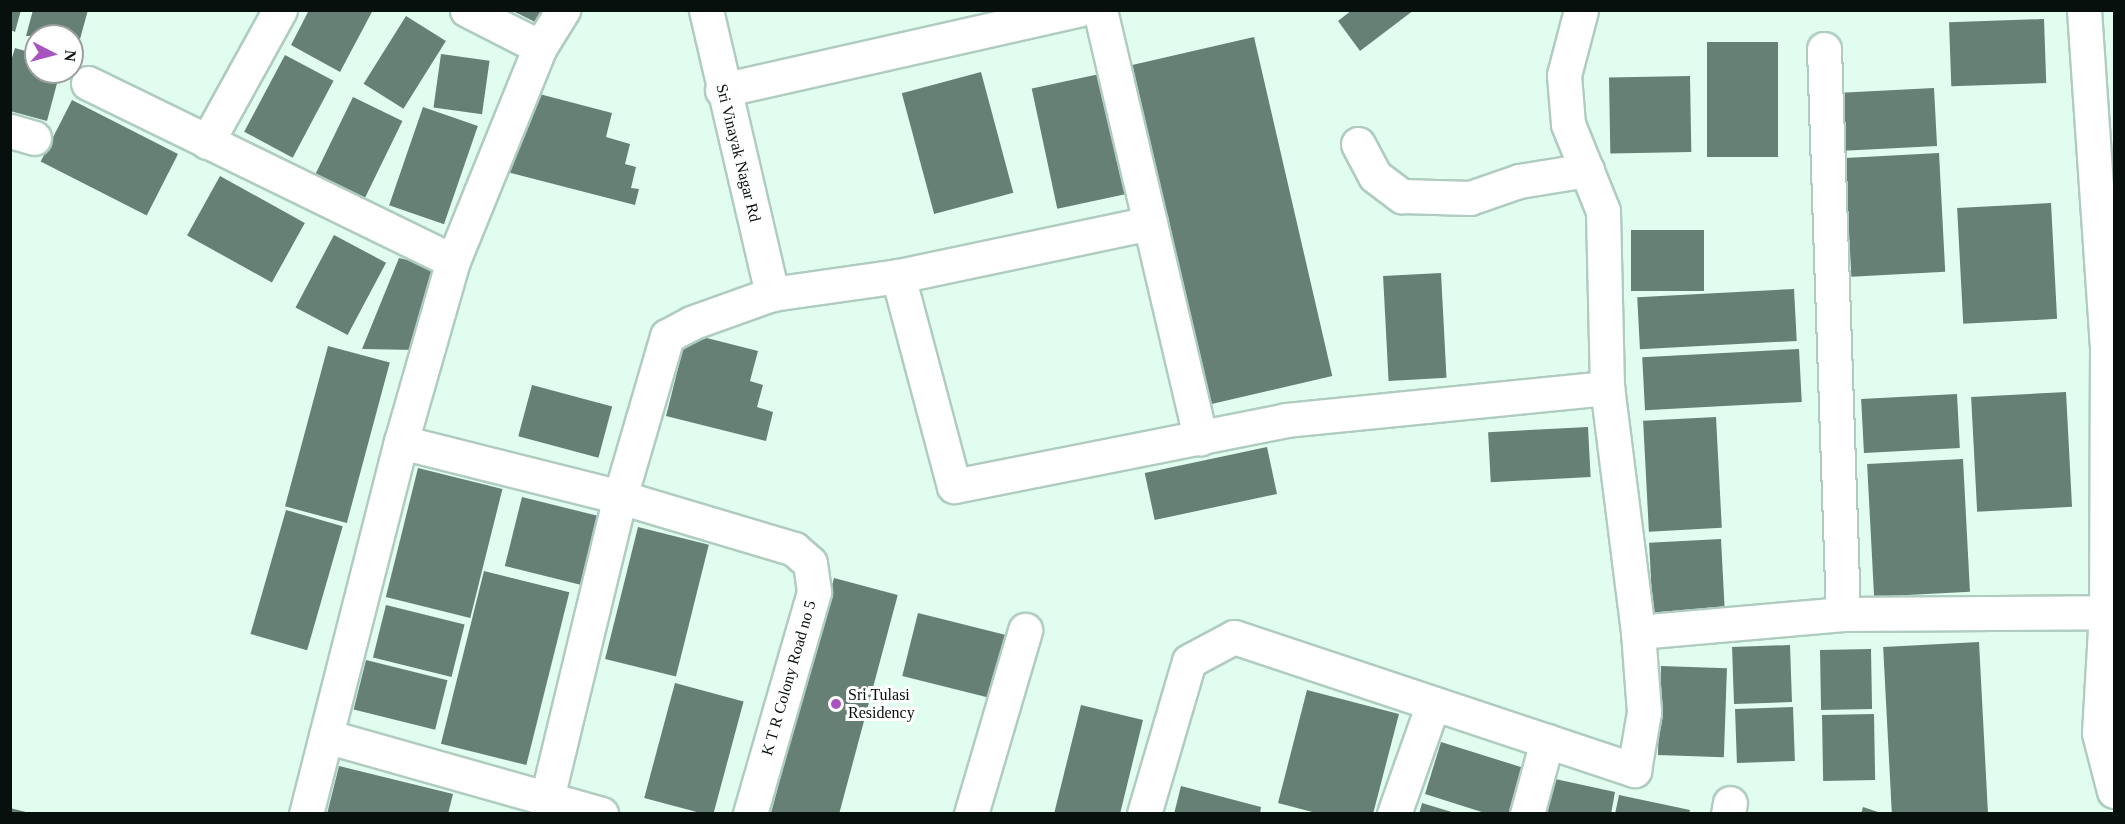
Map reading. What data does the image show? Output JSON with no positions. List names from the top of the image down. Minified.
{"streets":{"street":["Sri Vinayak Nagar Rd","K T R Colony Road no 5"]},"places":["Sri Tulasi Residency"],"north":"right"}
